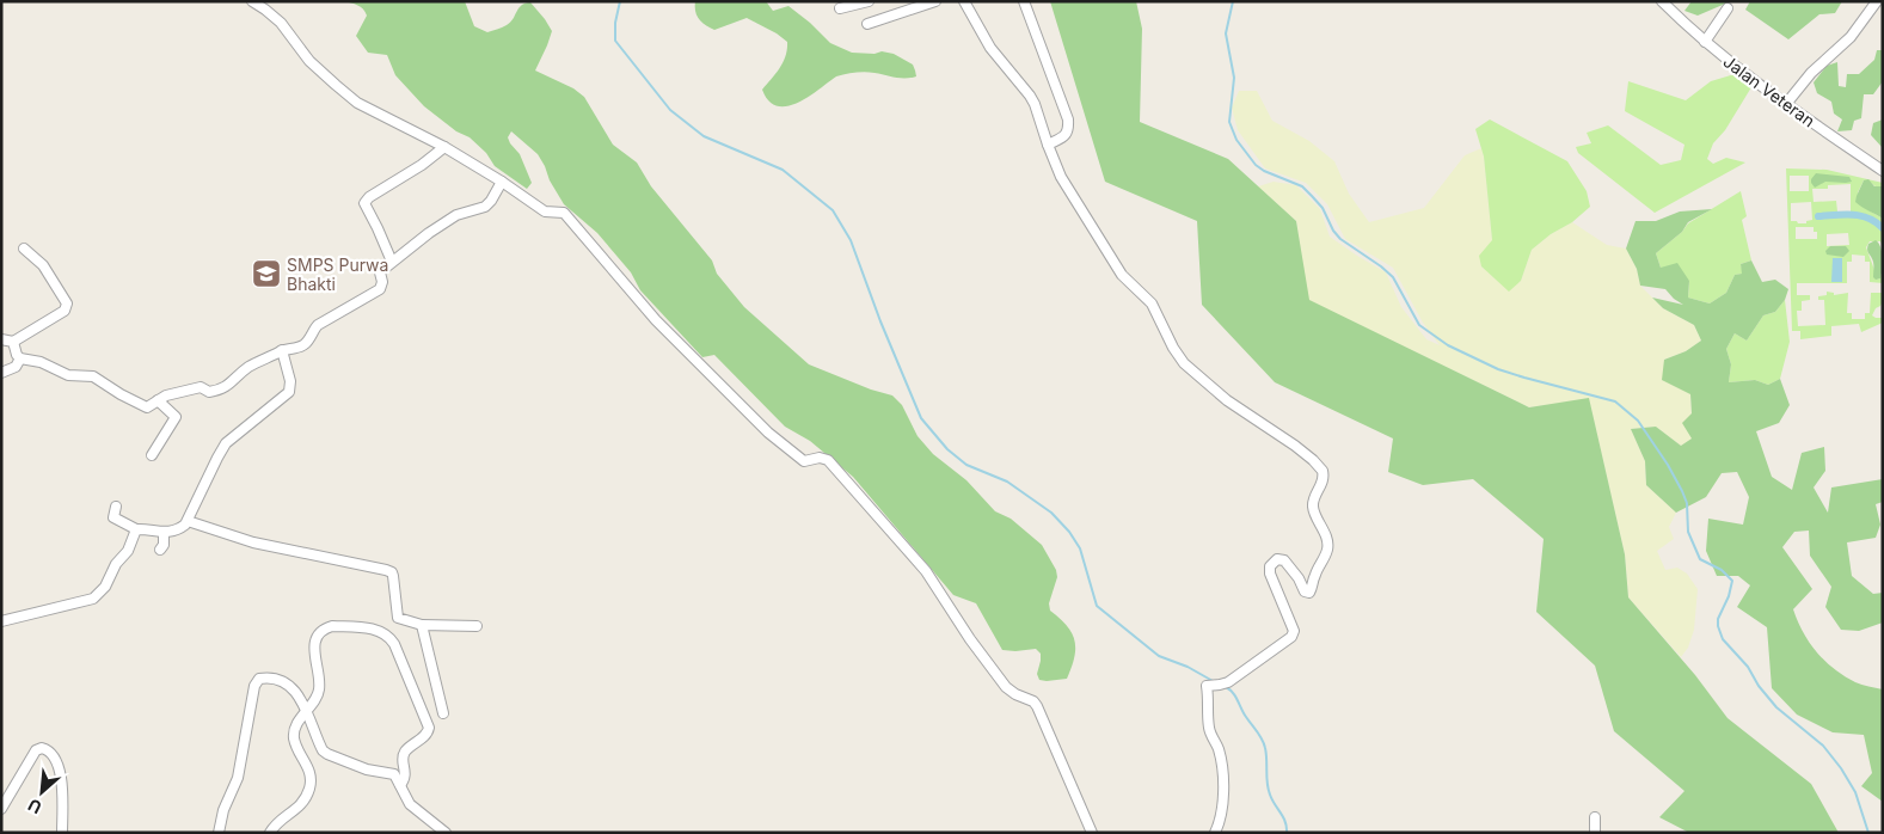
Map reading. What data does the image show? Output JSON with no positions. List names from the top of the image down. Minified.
{"streets":{"street":["Jalan Veteran"]},"places":{"school or university":["SMPS Purwa Bhakti"]},"north":"bottom left"}
